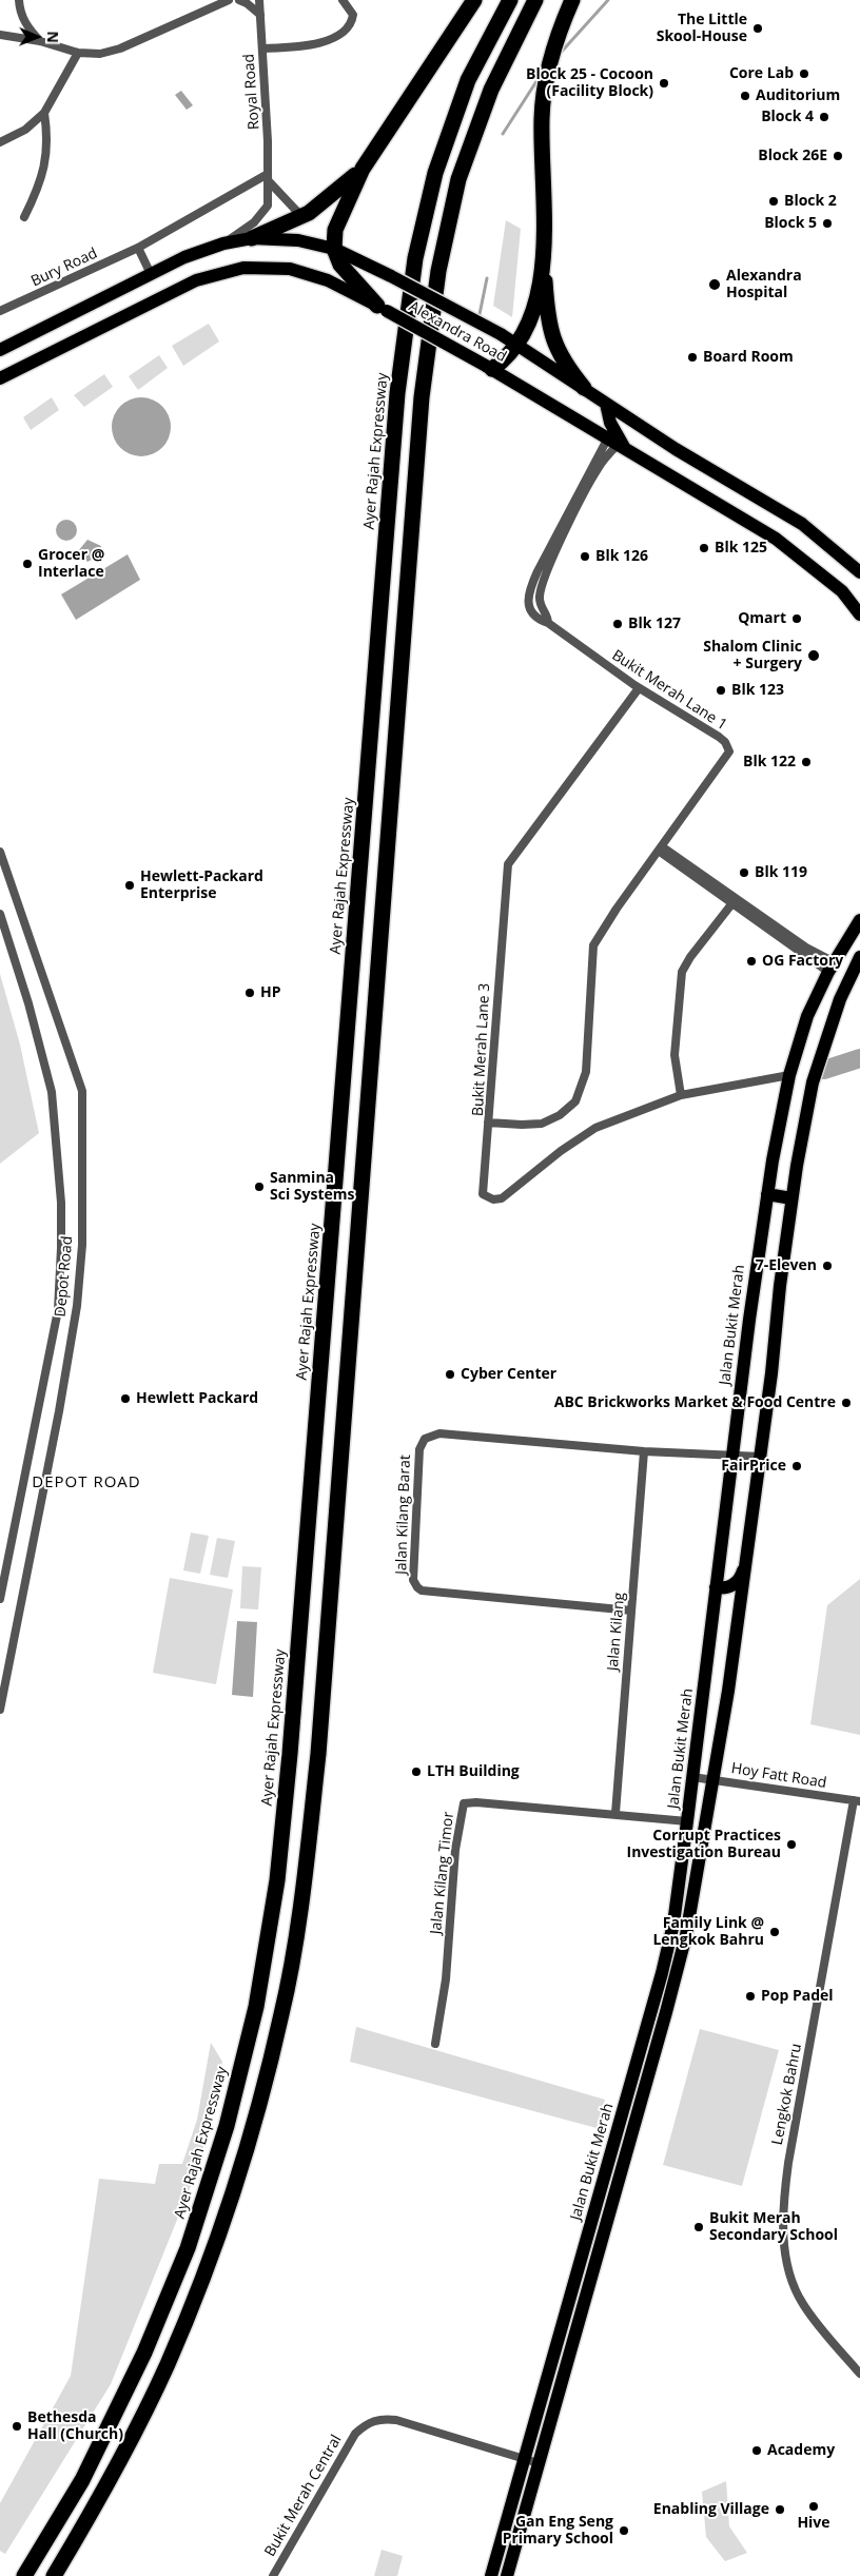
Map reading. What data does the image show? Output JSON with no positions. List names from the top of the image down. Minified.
{"streets":{"highway":["Ayer Rajah Expressway"],"main road":["Alexandra Road","Jalan Bukit Merah"],"street":["Royal Road","Bury Road","Bukit Merah Lane 1","Bukit Merah Lane 3","Depot Road","Jalan Kilang Barat","Jalan Kilang","Hoy Fatt Road","Jalan Kilang Timor","Lengkok Bahru","Bukit Merah Central"]},"crossings":[["Royal Road","Bury Road"],["Royal Road","Alexandra Road"],["Alexandra Road","Bukit Merah Lane 1"],["Bukit Merah Lane 1","Bukit Merah Lane 3"],["Jalan Bukit Merah","Jalan Kilang Barat"],["Jalan Bukit Merah","Hoy Fatt Road"],["Jalan Bukit Merah","Jalan Kilang Timor"],["Jalan Bukit Merah","Bukit Merah Central"],["Jalan Kilang Barat","Jalan Kilang"],["Jalan Kilang","Jalan Kilang Timor"],["Hoy Fatt Road","Lengkok Bahru"]],"districts":["DEPOT ROAD"],"places":["The Little Skool-House","Core Lab","Block 25 - Cocoon (Facility Block)","Auditorium","Block 4","Block 26E","Block 2","Block 5","Alexandra Hospital","Board Room","Blk 125","Blk 126","Grocer @ Interlace","Qmart","Blk 127","Shalom Clinic + Surgery","Blk 123","Blk 122","Blk 119","Hewlett-Packard Enterprise","OG Factory","HP","Sanmina Sci Systems","7-Eleven","Cyber Center","Hewlett Packard","ABC Brickworks Market & Food Centre","FairPrice","LTH Building","Corrupt Practices Investigation Bureau","Family Link @ Lengkok Bahru","Pop Padel","Bukit Merah Secondary School","Bethesda Hall (Church)","Academy","Hive","Enabling Village","Gan Eng Seng Primary School"],"north":"right"}
